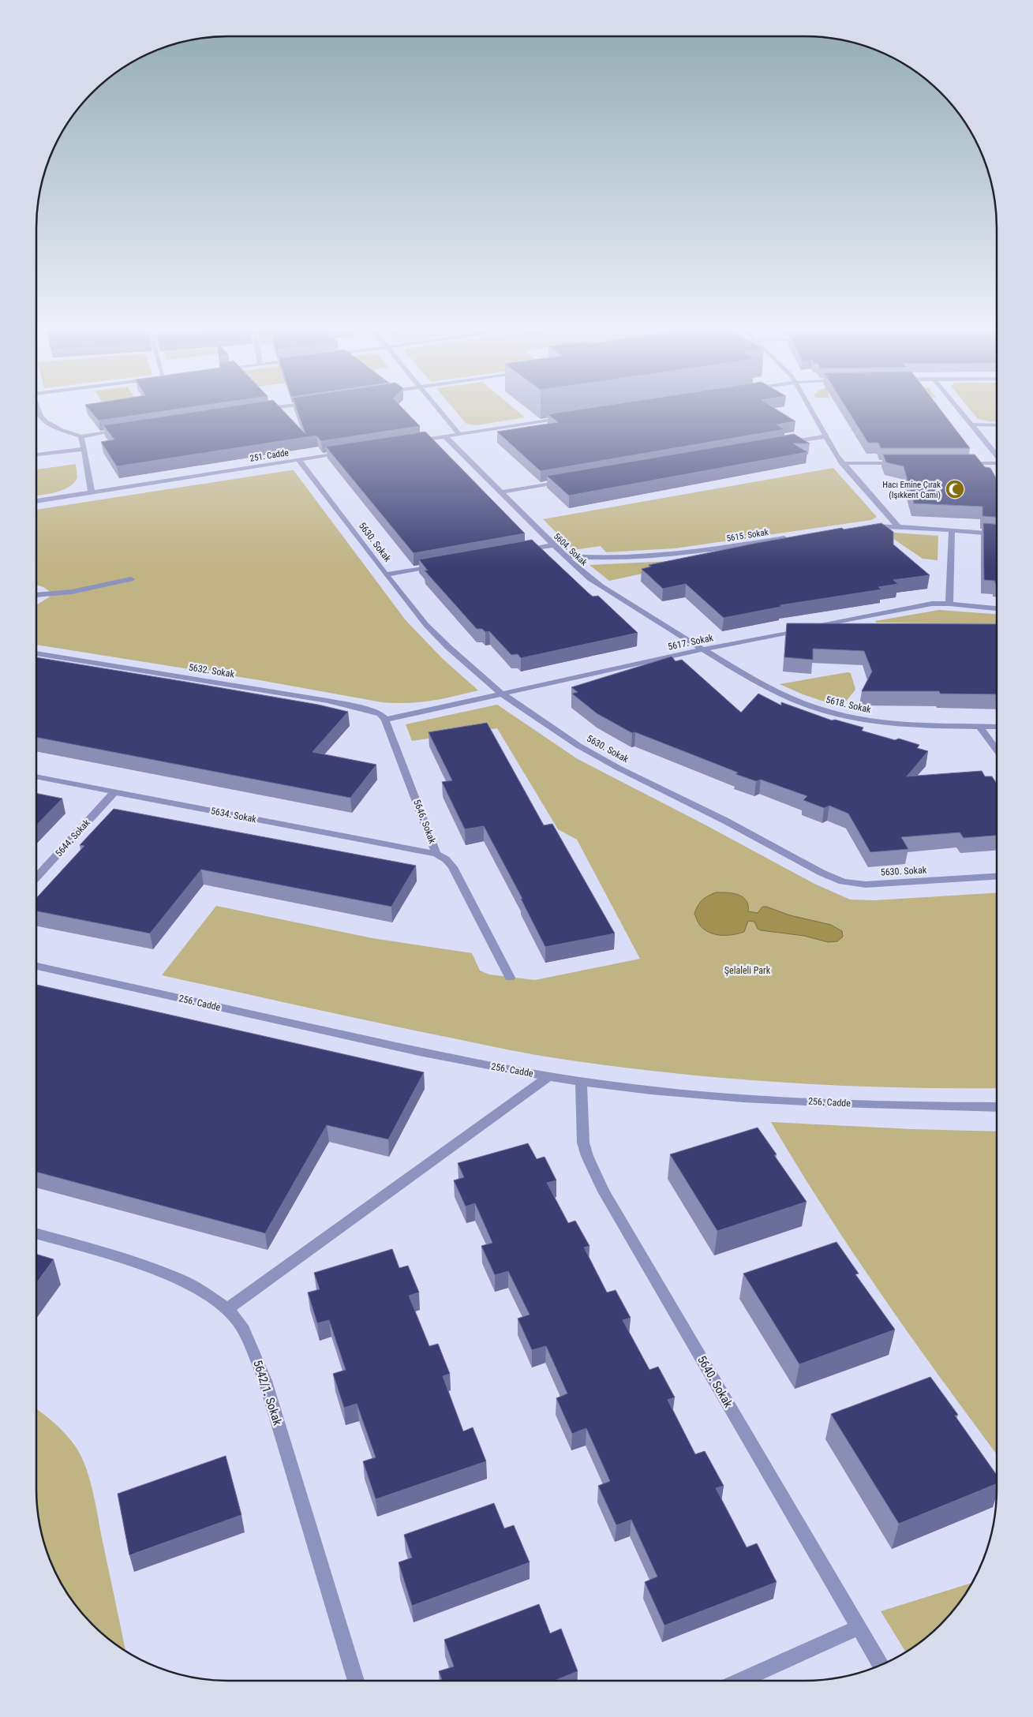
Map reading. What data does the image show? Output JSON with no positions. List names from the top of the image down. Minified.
{"streets":{"street":["251. Cadde","5615. Sokak","5630. Sokak","5604. Sokak","5617. Sokak","5632. Sokak","5618. Sokak","5634. Sokak","5646. Sokak","5644. Sokak","256. Cadde","5640. Sokak","5642/1. Sokak"]},"crossings":[["251. Cadde","5630. Sokak"],["5615. Sokak","5604. Sokak"],["5630. Sokak","5617. Sokak"],["5604. Sokak","5617. Sokak"],["5604. Sokak","5618. Sokak"],["5617. Sokak","5632. Sokak"],["5617. Sokak","5618. Sokak"],["5617. Sokak","5646. Sokak"],["5632. Sokak","5646. Sokak"],["5634. Sokak","5646. Sokak"],["5634. Sokak","5644. Sokak"],["256. Cadde","5640. Sokak"]],"parks":["Şelaleli Park"],"places":{"mosque":["Hacı Emine Çırak (Işıkkent Cami)"]}}
